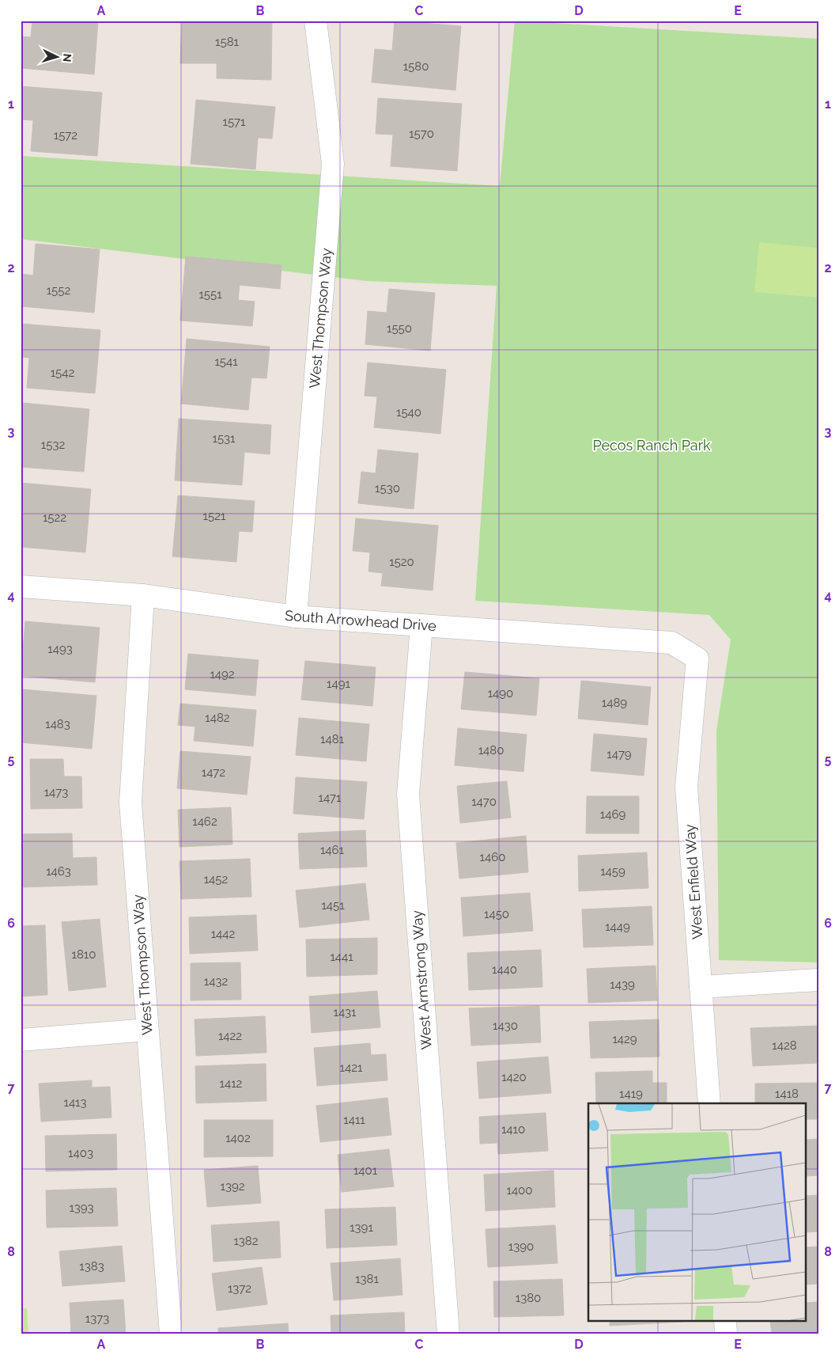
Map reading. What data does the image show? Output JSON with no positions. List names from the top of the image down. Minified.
{"streets":{"street":["West Thompson Way","South Arrowhead Drive","West Enfield Way","West Armstrong Way"]},"crossings":[["West Thompson Way","South Arrowhead Drive"],["South Arrowhead Drive","West Enfield Way"],["South Arrowhead Drive","West Armstrong Way"]],"parks":["Pecos Ranch Park"],"house_numbers":["1581","1580","1571","1570","1572","1552","1551","1550","1541","1542","1540","1531","1532","1530","1521","1522","1520","1493","1492","1491","1490","1489","1482","1483","1481","1480","1479","1472","1473","1471","1470","1469","1462","1461","1460","1463","1459","1452","1451","1450","1449","1442","1810","1441","1440","1432","1439","1431","1430","1422","1429","1428","1421","1420","1412","1419","1418","1413","1411","1410","1402","1403","1401","1392","1400","1393","1391","1382","1390","1383","1381","1372","1380","1373"],"north":"right","grid":{"columns":["A","B","C","D","E"],"rows":["1","2","3","4","5","6","7","8"]}}
